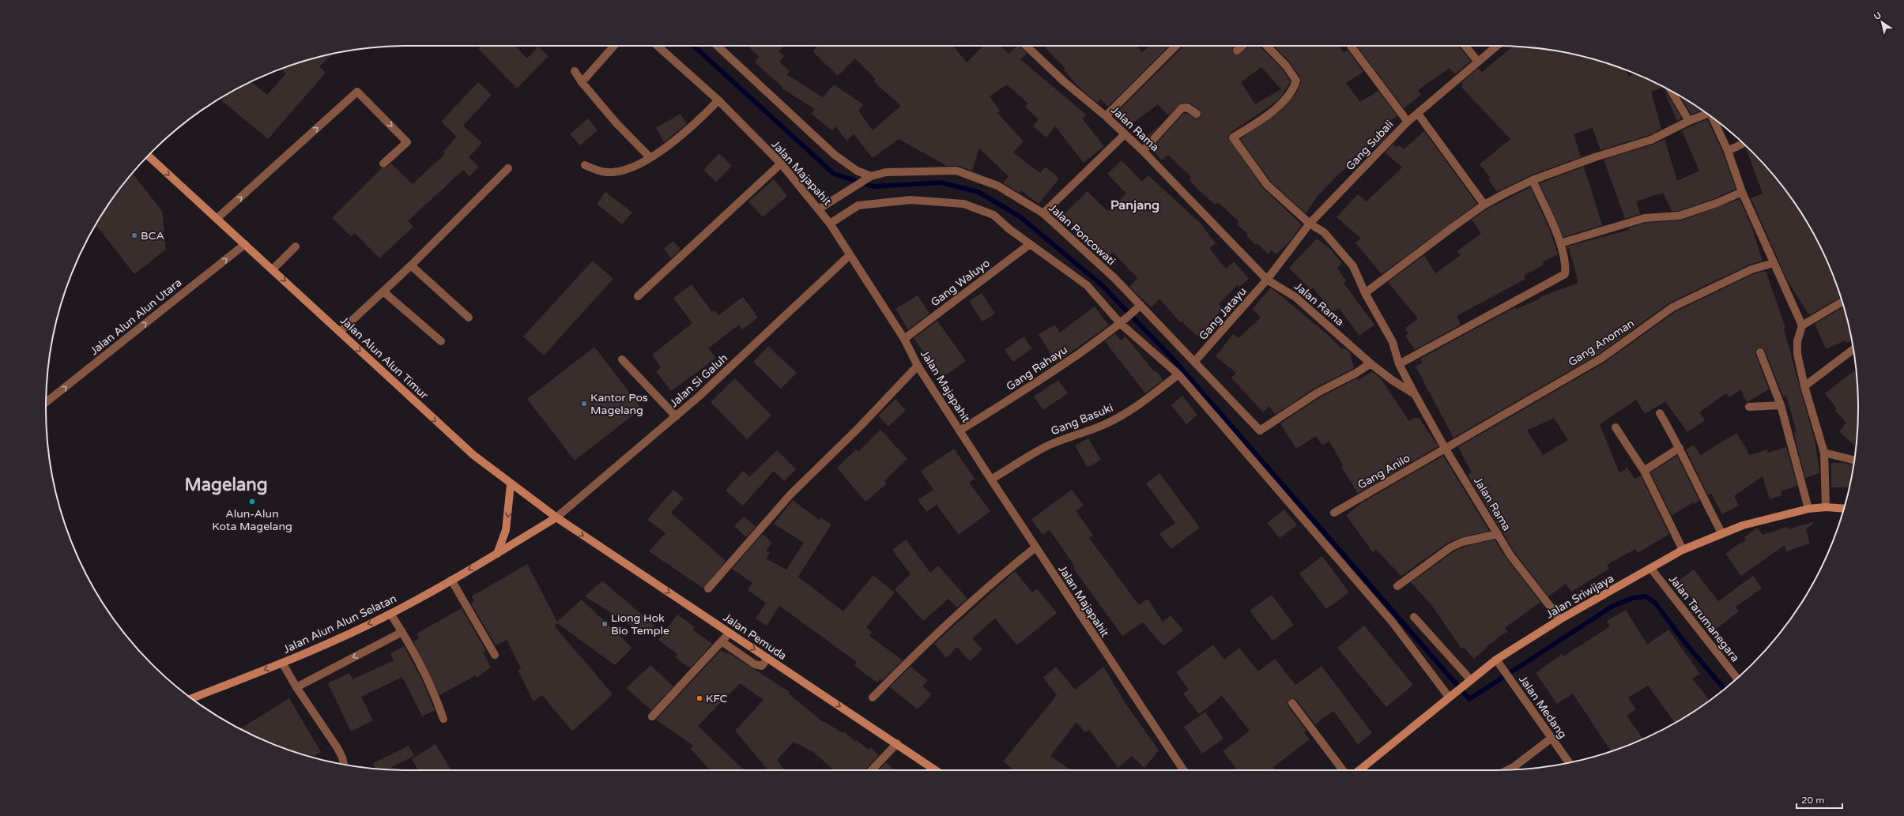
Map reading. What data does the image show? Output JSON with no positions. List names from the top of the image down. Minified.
{"streets":{"main road":["Jalan Alun Alun Timur","Jalan Sriwijaya","Jalan Alun Alun Selatan","Jalan Pemuda"],"street":["Jalan Rama","Gang Subali","Jalan Majapahit","Jalan Poncowati","Gang Waluyo","Gang Jatayu","Jalan Alun Alun Utara","Gang Anoman","Gang Rahayu","Jalan Si Galuh","Gang Basuki","Gang Anilo","Jalan Tarumanegara","Jalan Medang"]},"crossings":[["Jalan Rama","Gang Subali"],["Jalan Rama","Jalan Poncowati"],["Jalan Rama","Gang Jatayu"],["Jalan Rama","Gang Anoman"],["Jalan Rama","Gang Anilo"],["Jalan Rama","Jalan Sriwijaya"],["Gang Subali","Gang Jatayu"],["Jalan Majapahit","Jalan Poncowati"],["Jalan Majapahit","Gang Waluyo"],["Jalan Majapahit","Gang Rahayu"],["Jalan Majapahit","Jalan Si Galuh"],["Jalan Majapahit","Gang Basuki"],["Jalan Poncowati","Gang Jatayu"],["Jalan Poncowati","Gang Rahayu"],["Jalan Alun Alun Utara","Jalan Alun Alun Timur"],["Gang Anoman","Gang Anilo"],["Jalan Alun Alun Timur","Jalan Si Galuh"],["Jalan Alun Alun Timur","Jalan Alun Alun Selatan"],["Jalan Alun Alun Timur","Jalan Pemuda"],["Jalan Si Galuh","Jalan Alun Alun Selatan"],["Jalan Si Galuh","Jalan Pemuda"],["Jalan Sriwijaya","Jalan Tarumanegara"],["Jalan Sriwijaya","Jalan Medang"],["Jalan Alun Alun Selatan","Jalan Pemuda"]],"one_way":["Jalan Alun Alun Utara","Jalan Alun Alun Timur","Jalan Alun Alun Selatan","Jalan Pemuda"],"districts":["Panjang","Magelang"],"places":["BCA","Kantor Pos Magelang","Alun-Alun Kota Magelang","Liong Hok Bio Temple","KFC"],"scale_bar":"20 m","north":"top left"}
